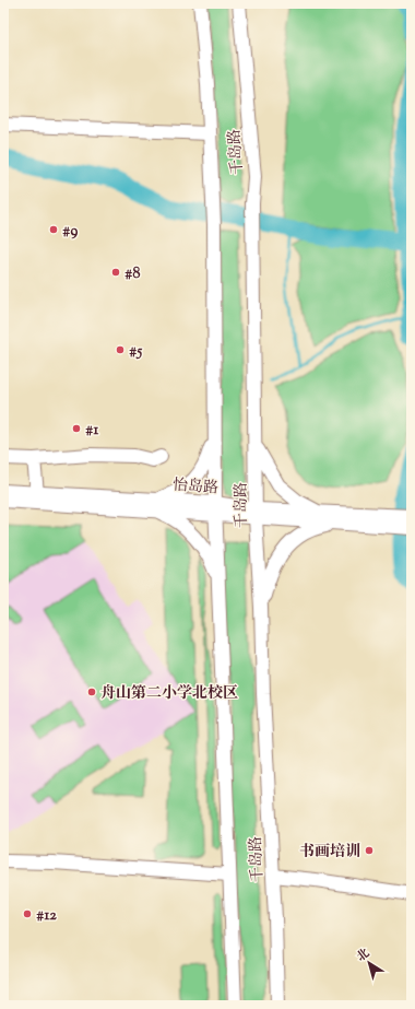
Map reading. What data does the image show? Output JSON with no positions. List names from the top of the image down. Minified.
{"streets":{"street":["千岛路","怡岛路"]},"crossings":[["千岛路","怡岛路"]],"places":["#9","#8","#5","#1","舟山第二小学北校区","书画培训","#12"],"north":"top left"}
